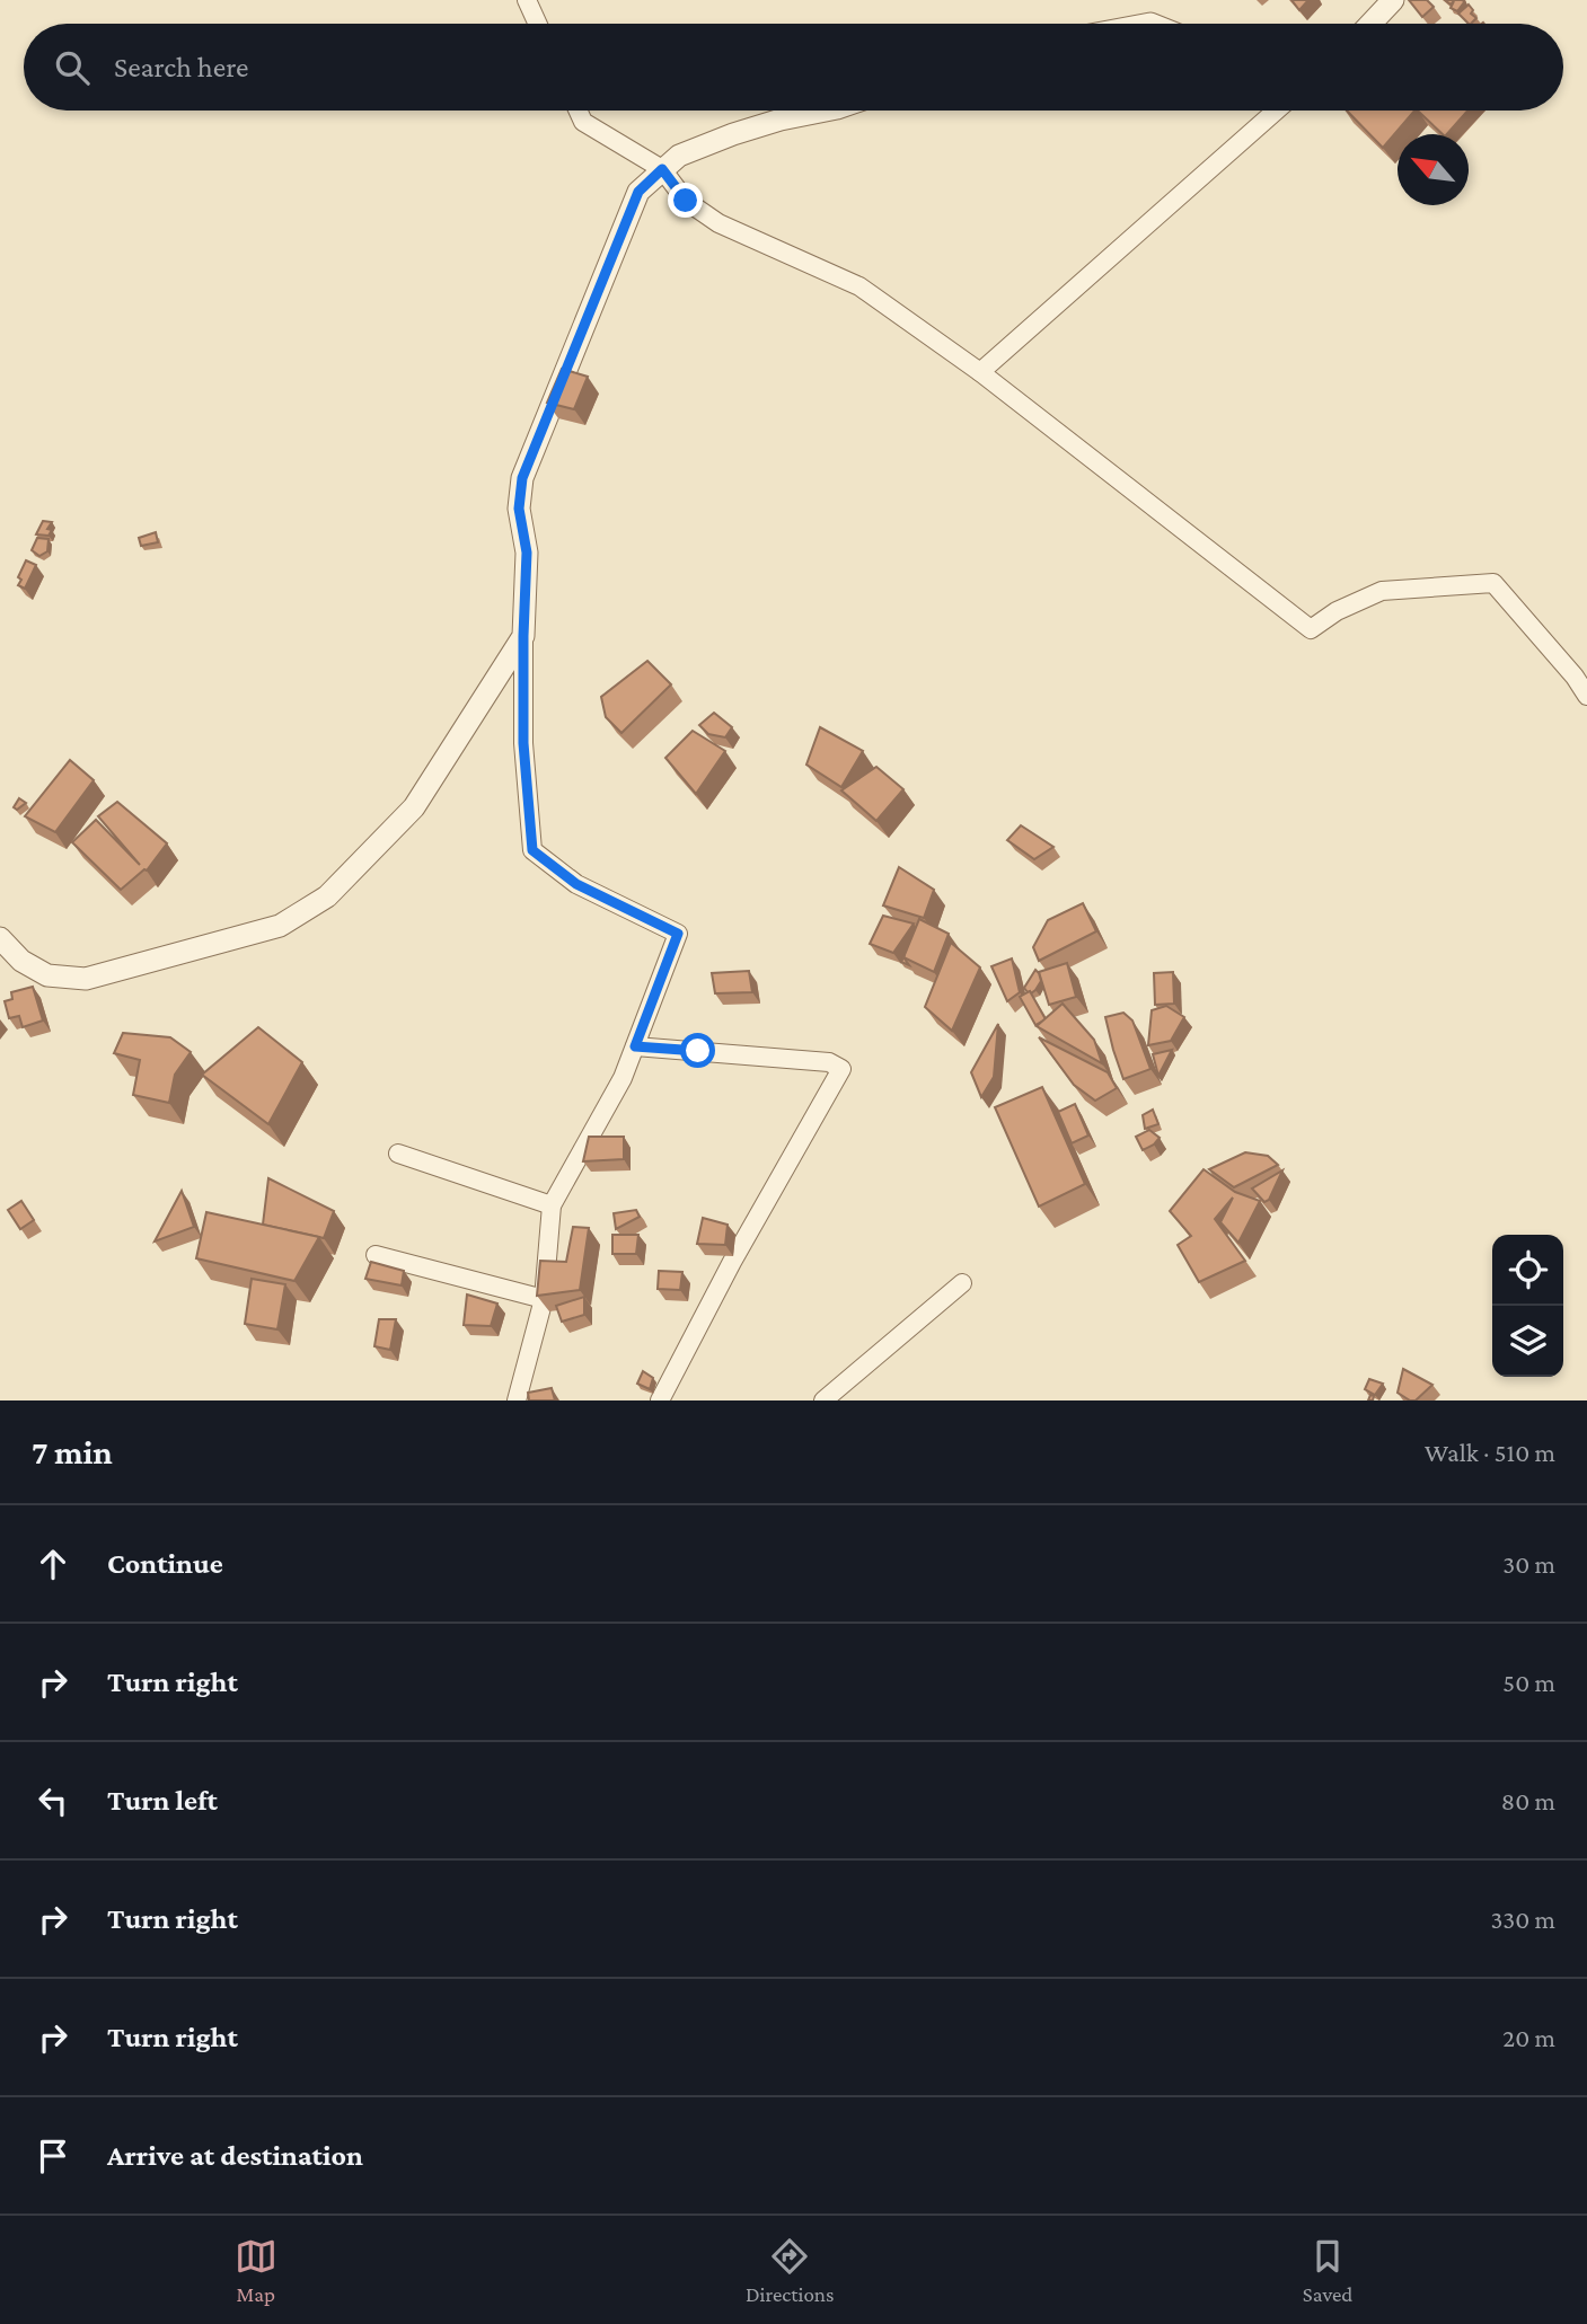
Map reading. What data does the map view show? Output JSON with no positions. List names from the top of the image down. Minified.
{"north":"top left","page":{"search":"Search here","heading":["7 min","Walk · 510 m"],"list":[["Continue","30 m"],["Turn right","50 m"],["Turn left","80 m"],["Turn right","330 m"],["Turn right","20 m"],"Arrive at destination"],"nav":["Map","Directions","Saved"]}}
